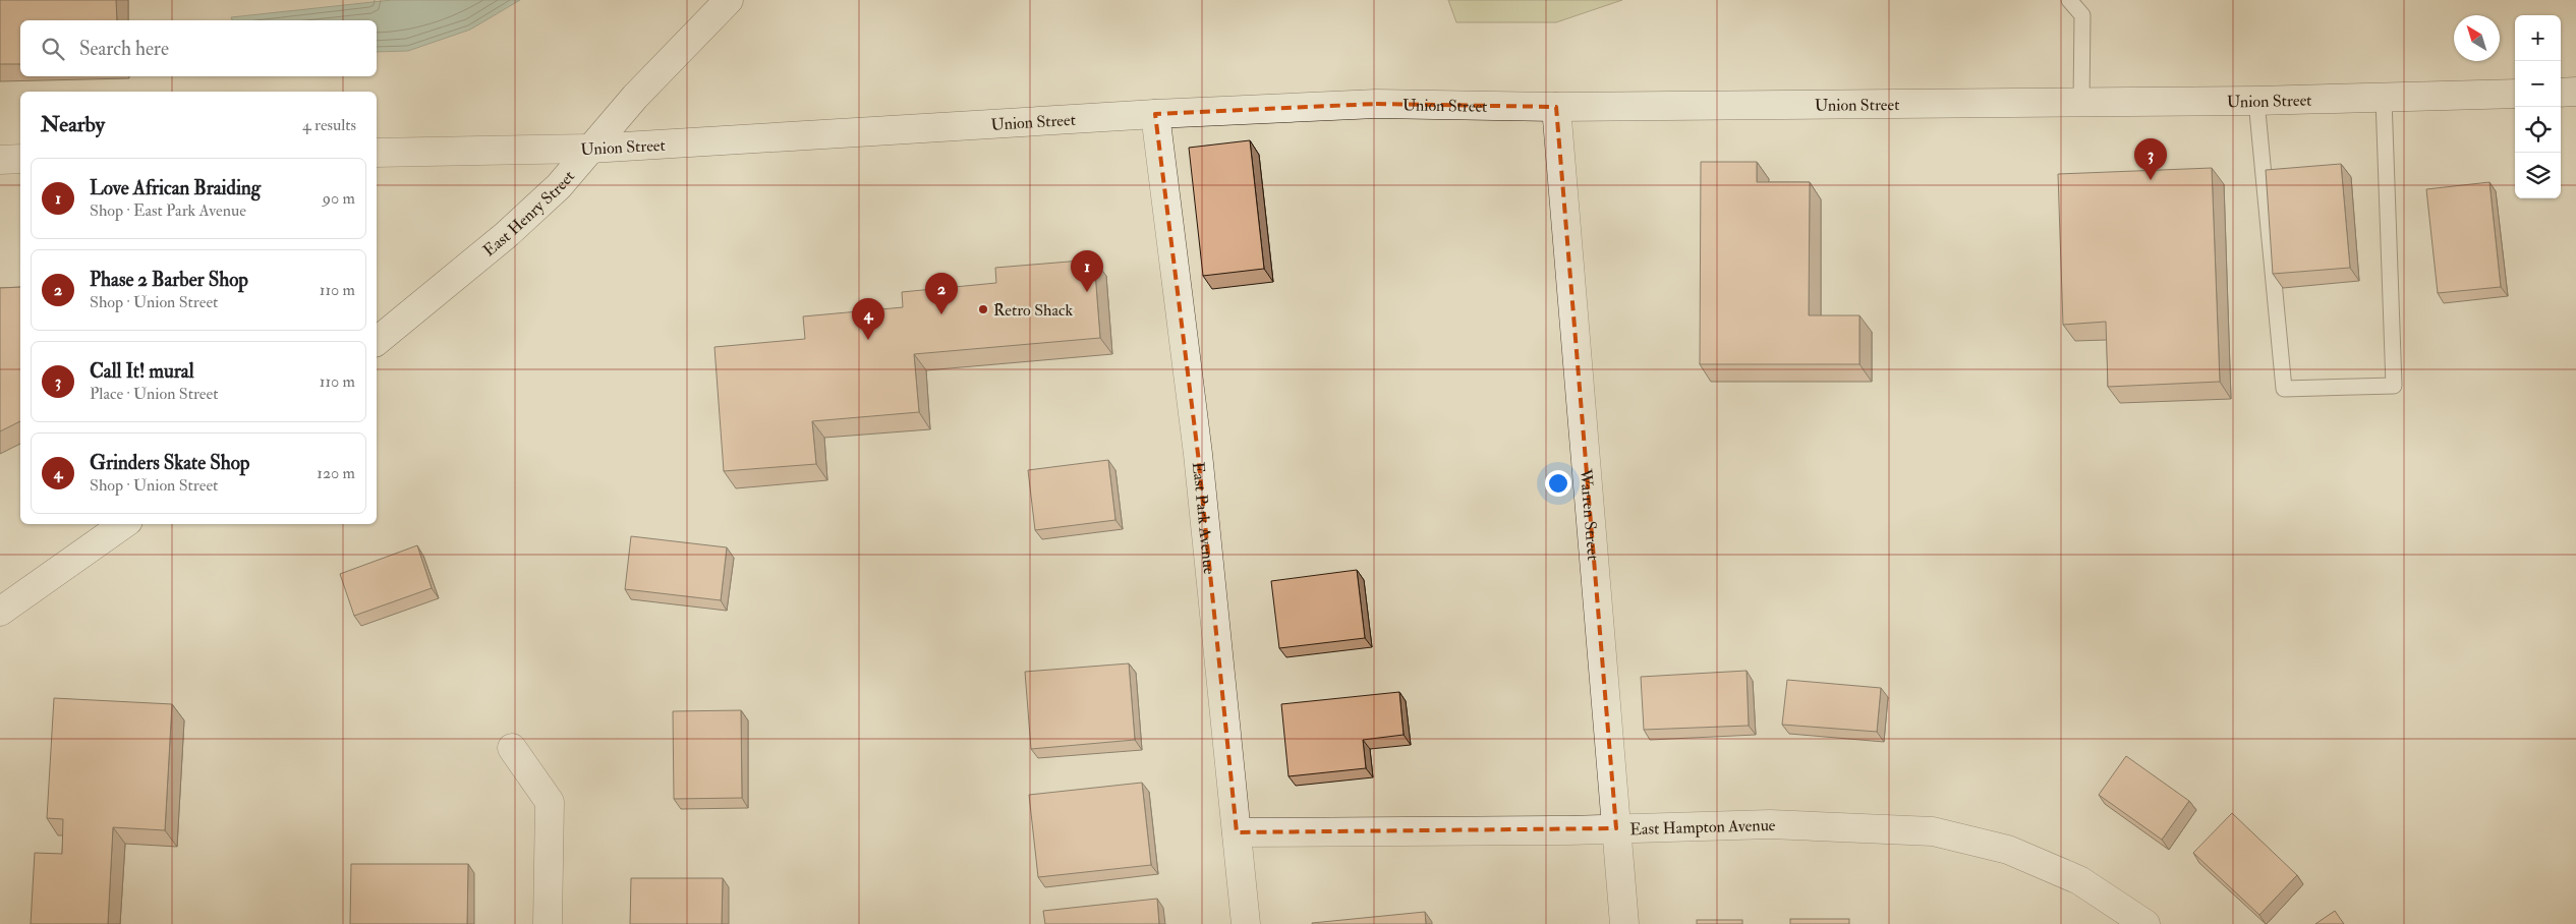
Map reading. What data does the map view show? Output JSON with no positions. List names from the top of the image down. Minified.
{"streets":{"street":["Union Street","East Henry Street","Warren Street","East Park Avenue","East Hampton Avenue"]},"crossings":[["Union Street","East Henry Street"],["Union Street","Warren Street"],["Union Street","East Park Avenue"],["Warren Street","East Hampton Avenue"],["East Park Avenue","East Hampton Avenue"]],"places":["Retro Shack"],"north":"top left","page":{"map_buttons":["+","−"],"search":"Search here","heading":["Nearby","4 results"],"pins":["3","1","2","4"],"list":[{"mark":"1","name":"Love African Braiding","note":"Shop · East Park Avenue","value":"90 m"},{"mark":"2","name":"Phase 2 Barber Shop","note":"Shop · Union Street","value":"110 m"},{"mark":"3","name":"Call It! mural","note":"Place · Union Street","value":"110 m"},{"mark":"4","name":"Grinders Skate Shop","note":"Shop · Union Street","value":"120 m"}]}}
